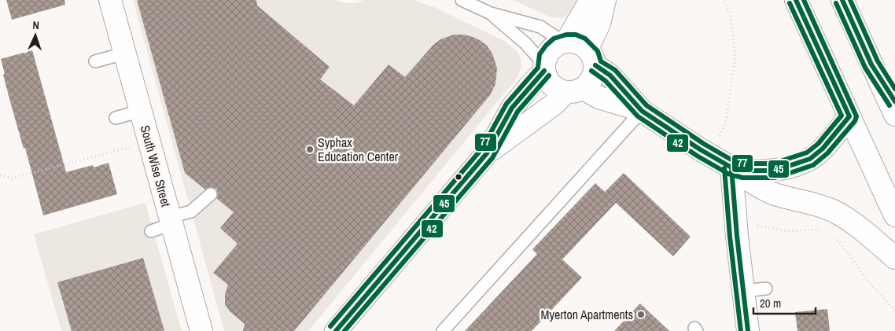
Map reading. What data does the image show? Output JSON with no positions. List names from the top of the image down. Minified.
{"streets":{"main road":["South Wise Street"]},"places":["Syphax Education Center","Myerton Apartments"],"lines":["transit line 45","transit line 42","transit line 77"],"scale_bar":"20 m","north":"top"}
